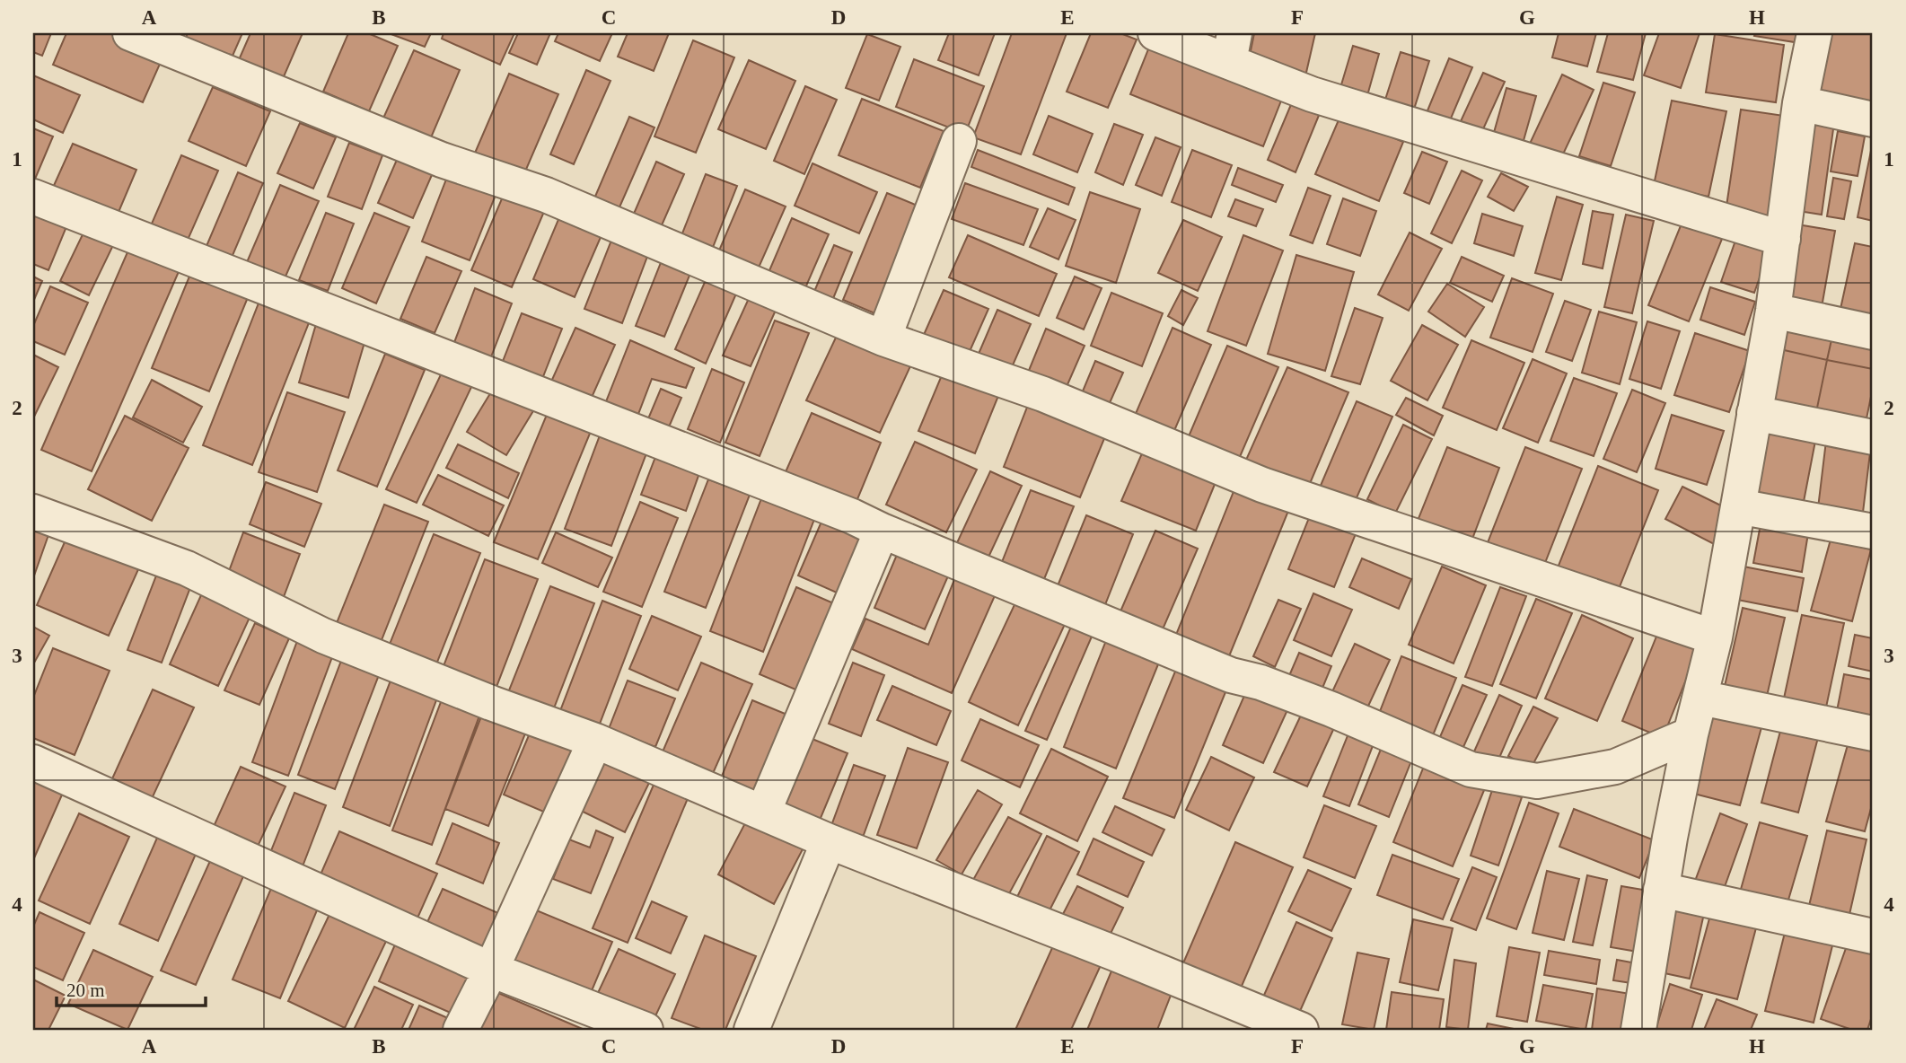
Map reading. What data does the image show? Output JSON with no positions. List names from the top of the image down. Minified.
{"scale_bar":"20 m","grid":{"columns":["A","B","C","D","E","F","G","H"],"rows":["1","2","3","4"]}}
